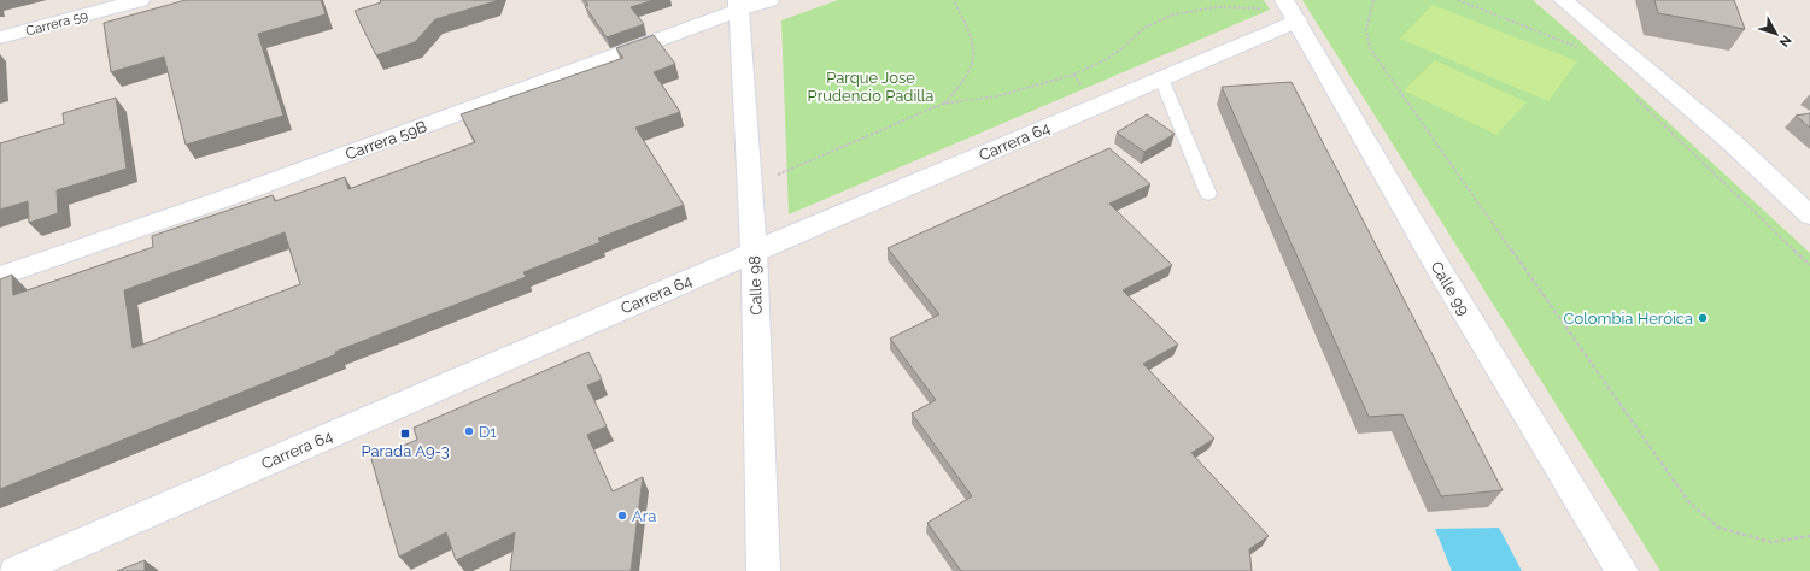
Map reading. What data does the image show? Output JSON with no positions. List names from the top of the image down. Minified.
{"streets":{"street":["Carrera 59","Carrera 59B","Carrera 64","Calle 98","Calle 99"]},"crossings":[["Carrera 59B","Calle 98"],["Carrera 64","Calle 98"],["Carrera 64","Calle 99"]],"parks":["Parque Jose Prudencio Padilla"],"places":{"other":["Colombia Heróica","D1","Ara"],"transit":["Parada A9-3"]},"north":"bottom right"}
